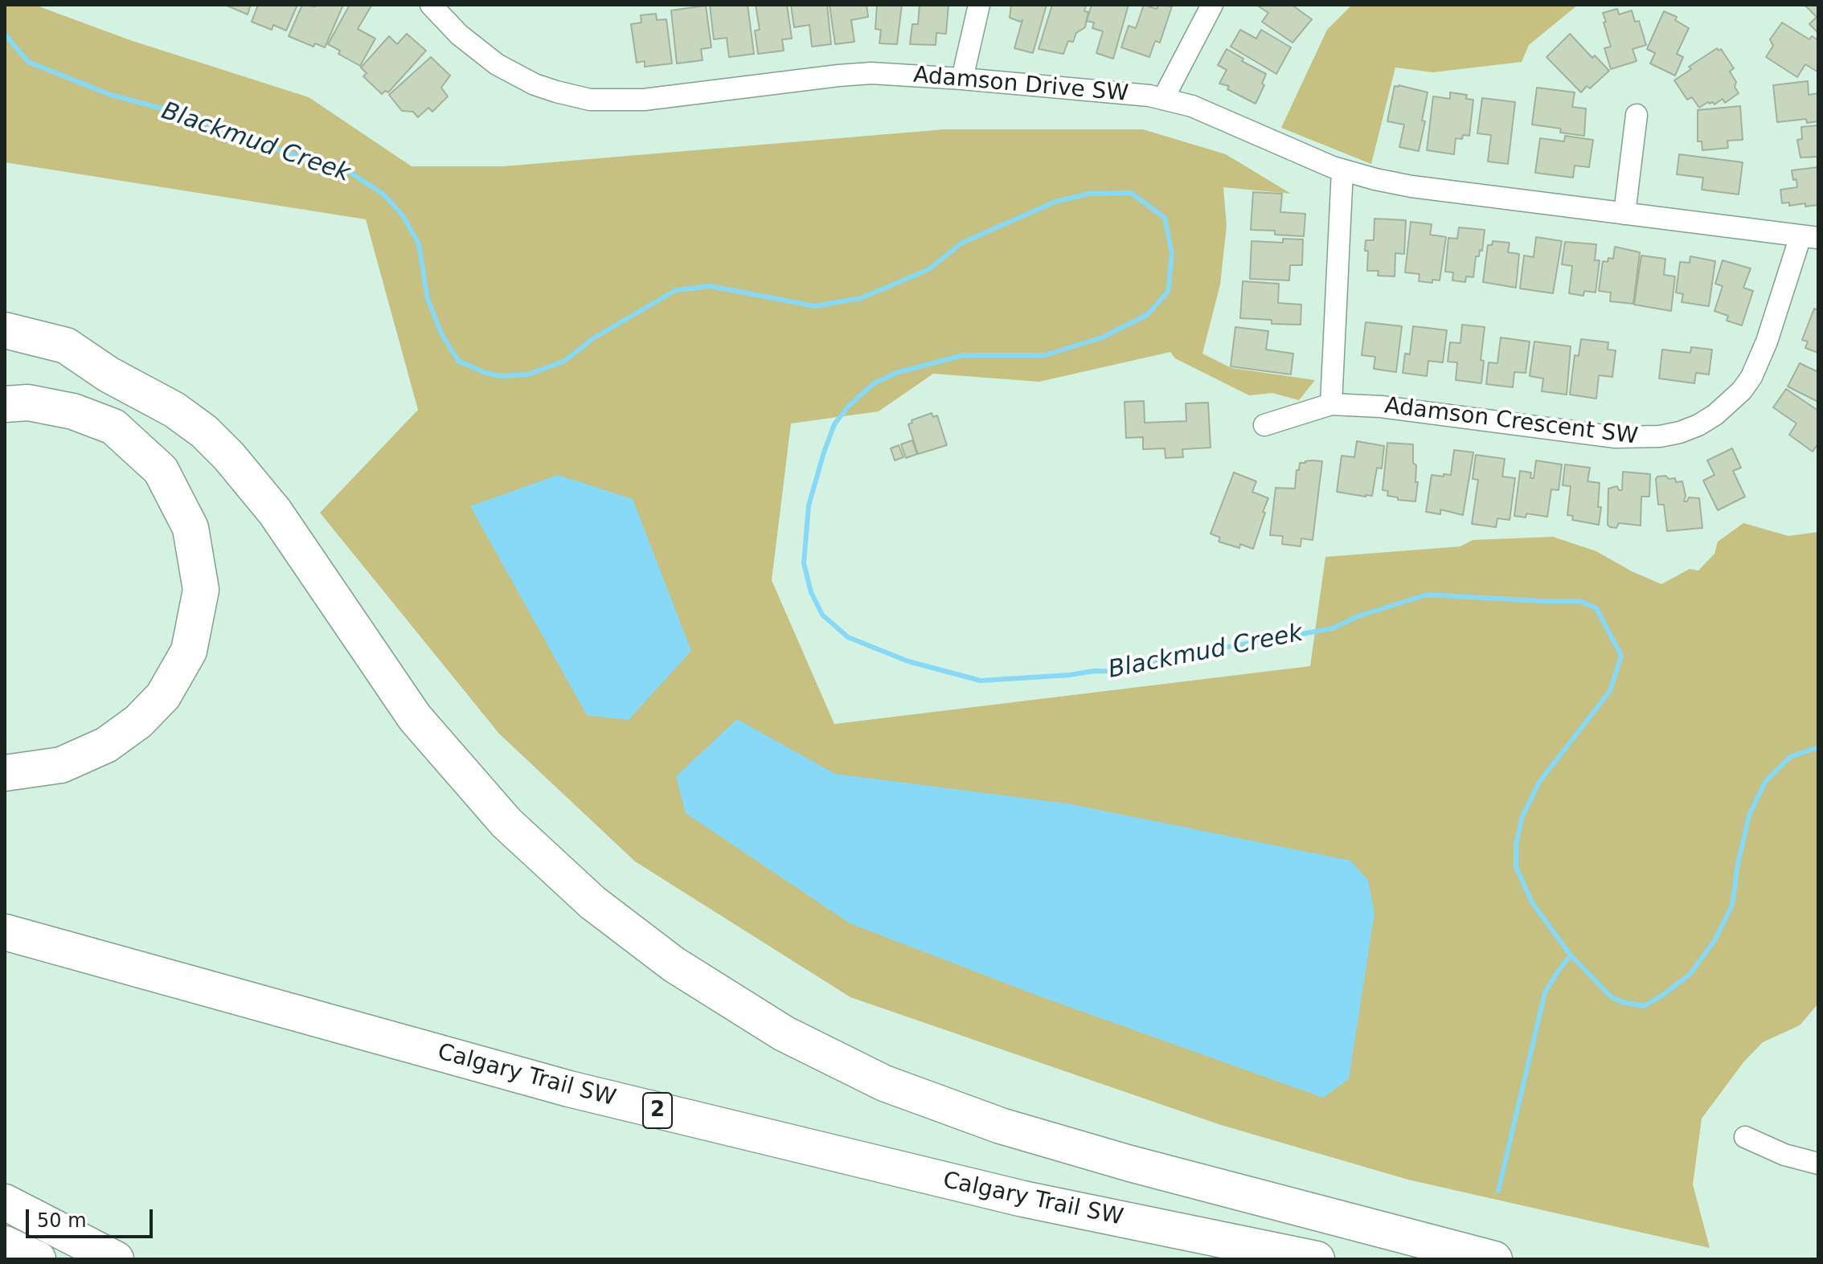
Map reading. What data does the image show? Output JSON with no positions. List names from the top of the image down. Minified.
{"streets":{"highway":["Calgary Trail SW","2"],"street":["Adamson Drive SW","Adamson Crescent SW"]},"crossings":[["Adamson Drive SW","Adamson Crescent SW"]],"water":["Blackmud Creek"],"scale_bar":"50 m"}
